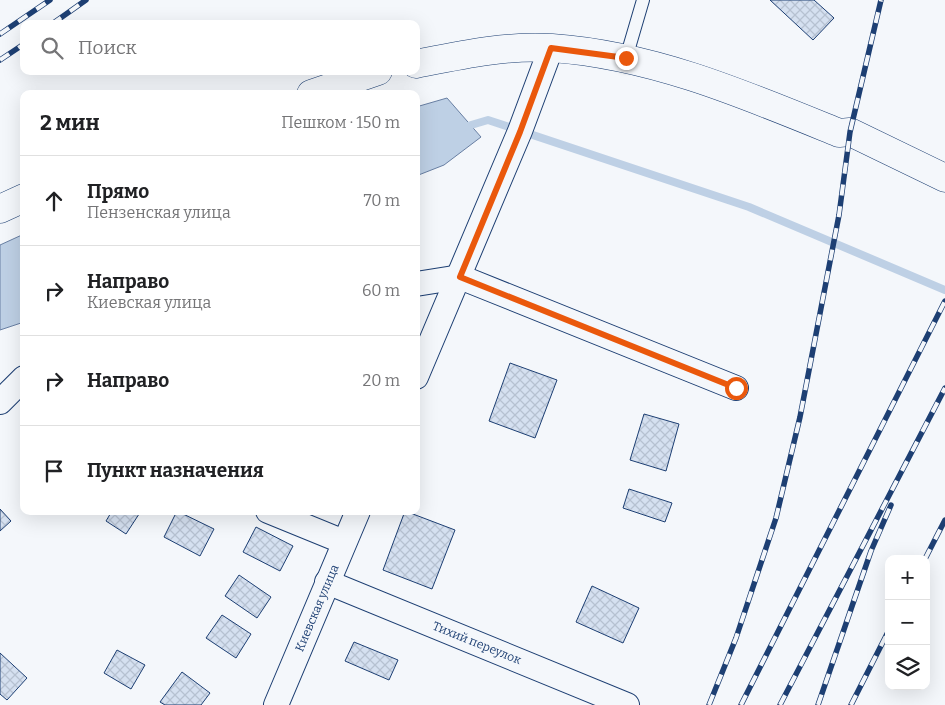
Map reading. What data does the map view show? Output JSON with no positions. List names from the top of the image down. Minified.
{"streets":{"street":["Киевская улица","Тихий переулок"]},"crossings":[["Киевская улица","Тихий переулок"]],"page":{"search":"Поиск","heading":["2 мин","Пешком · 150 m"],"list":[["Прямо","Пензенская улица","70 m"],["Направо","Киевская улица","60 m"],["Направо","20 m"],"Пункт назначения"],"map_buttons":["+","−"]}}
